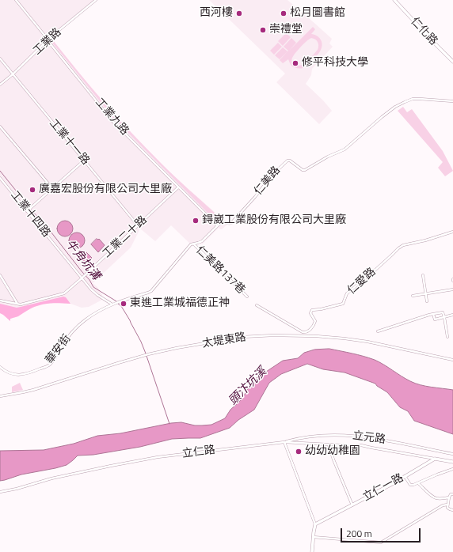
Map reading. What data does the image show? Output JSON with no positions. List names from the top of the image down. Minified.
{"streets":{"street":["仁化路","工業路","工業九路","工業十一路","仁美路","工業十四路","工業二十路","仁美路137巷","仁愛路","太堤東路","華安街","立元路","立仁路","立仁一路"]},"crossings":[["工業路","工業九路"],["工業路","工業十一路"],["工業九路","仁美路"],["工業九路","工業二十路"],["工業十一路","工業二十路"],["工業十四路","工業二十路"],["工業十四路","華安街"],["仁美路137巷","華安街"],["立元路","立仁路"]],"water":["牛角坑溝","頭汴坑溪"],"places":["西河樓","松月圖書館","崇禮堂","修平科技大學","廣嘉宏股份有限公司大里廠","鍀崴工業股份有限公司大里廠","東進工業城福德正神","幼幼幼稚園"],"scale_bar":"200 m"}
